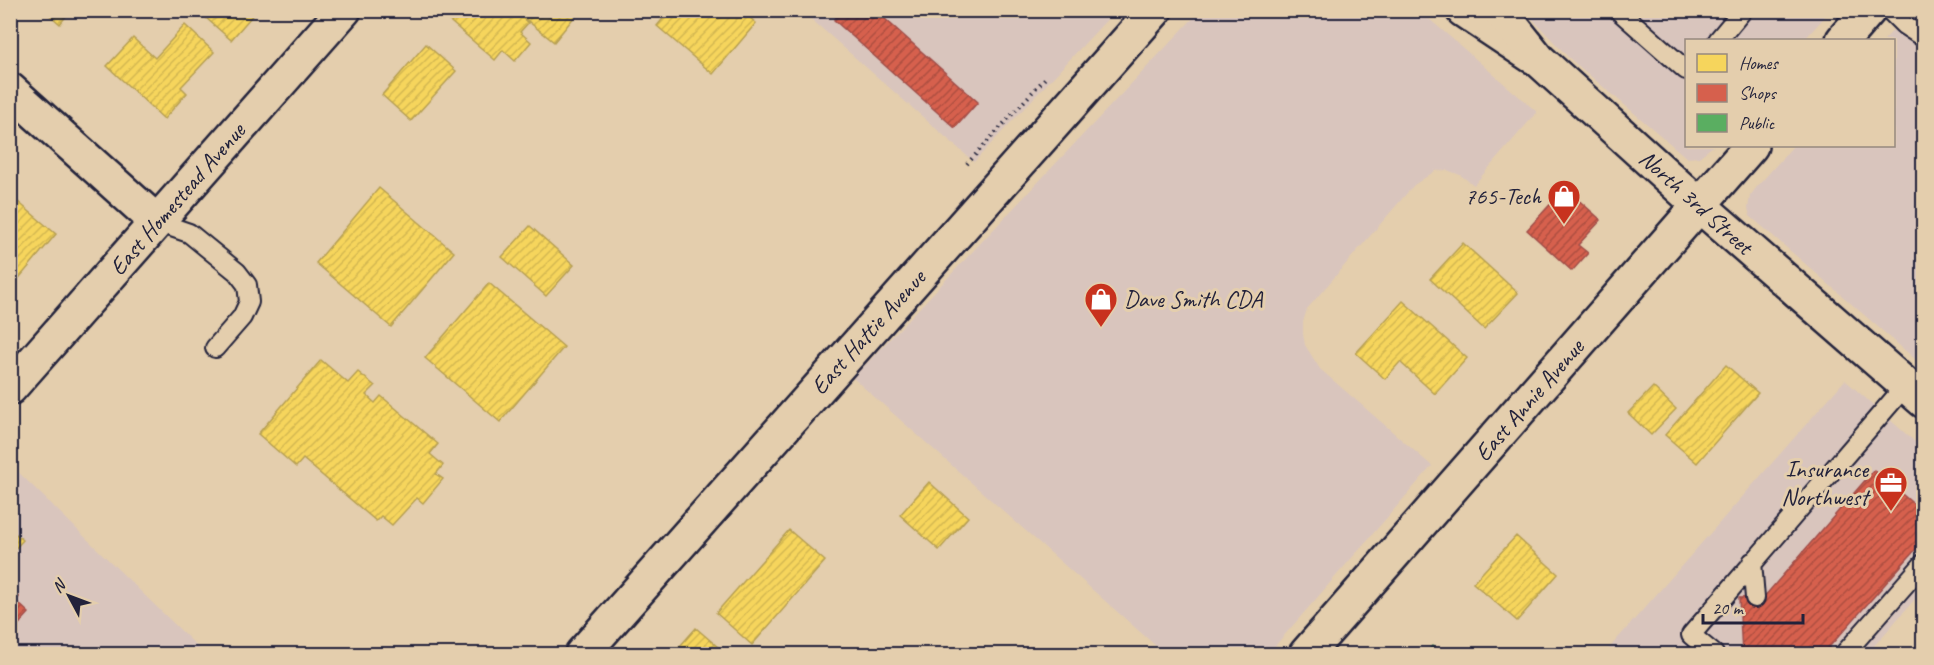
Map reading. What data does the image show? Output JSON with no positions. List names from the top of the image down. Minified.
{"streets":{"street":["East Homestead Avenue","North 3rd Street","East Hattie Avenue","East Annie Avenue"]},"crossings":[["North 3rd Street","East Annie Avenue"]],"places":{"shop":["765-Tech","Dave Smith CDA"],"office":["Insurance Northwest"]},"legend":["Homes","Shops","Public"],"scale_bar":"20 m","north":"top left"}
